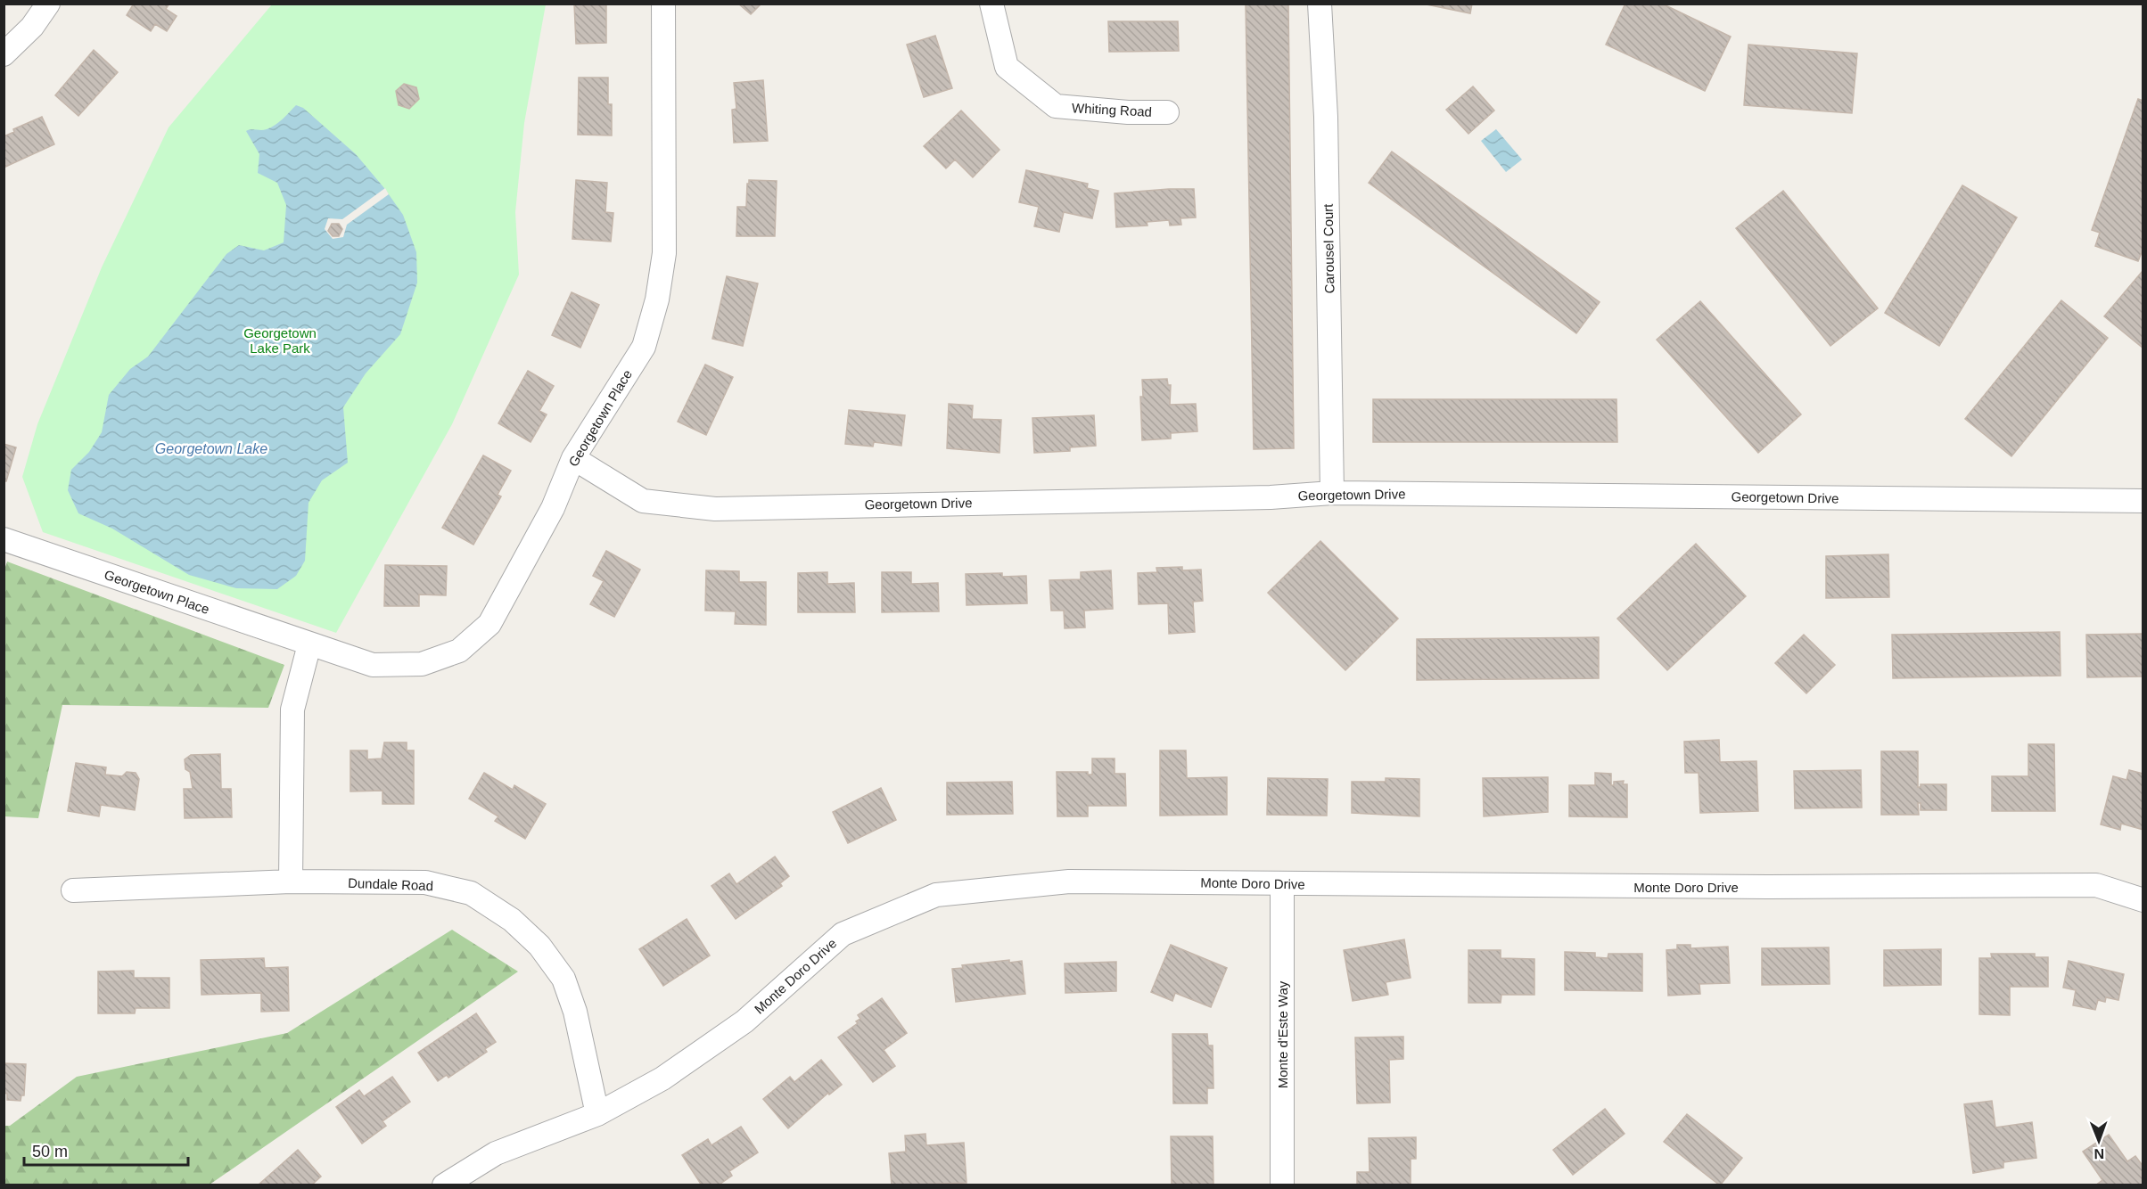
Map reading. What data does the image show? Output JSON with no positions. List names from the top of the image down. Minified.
{"streets":{"street":["Whiting Road","Carousel Court","Georgetown Place","Georgetown Drive","Monte Doro Drive","Dundale Road","Monte d'Este Way"]},"crossings":[["Carousel Court","Georgetown Drive"],["Georgetown Place","Georgetown Drive"],["Monte Doro Drive","Dundale Road"],["Monte Doro Drive","Monte d'Este Way"]],"water":["Georgetown Lake"],"parks":["Georgetown Lake Park"],"scale_bar":"50 m","north":"bottom"}
